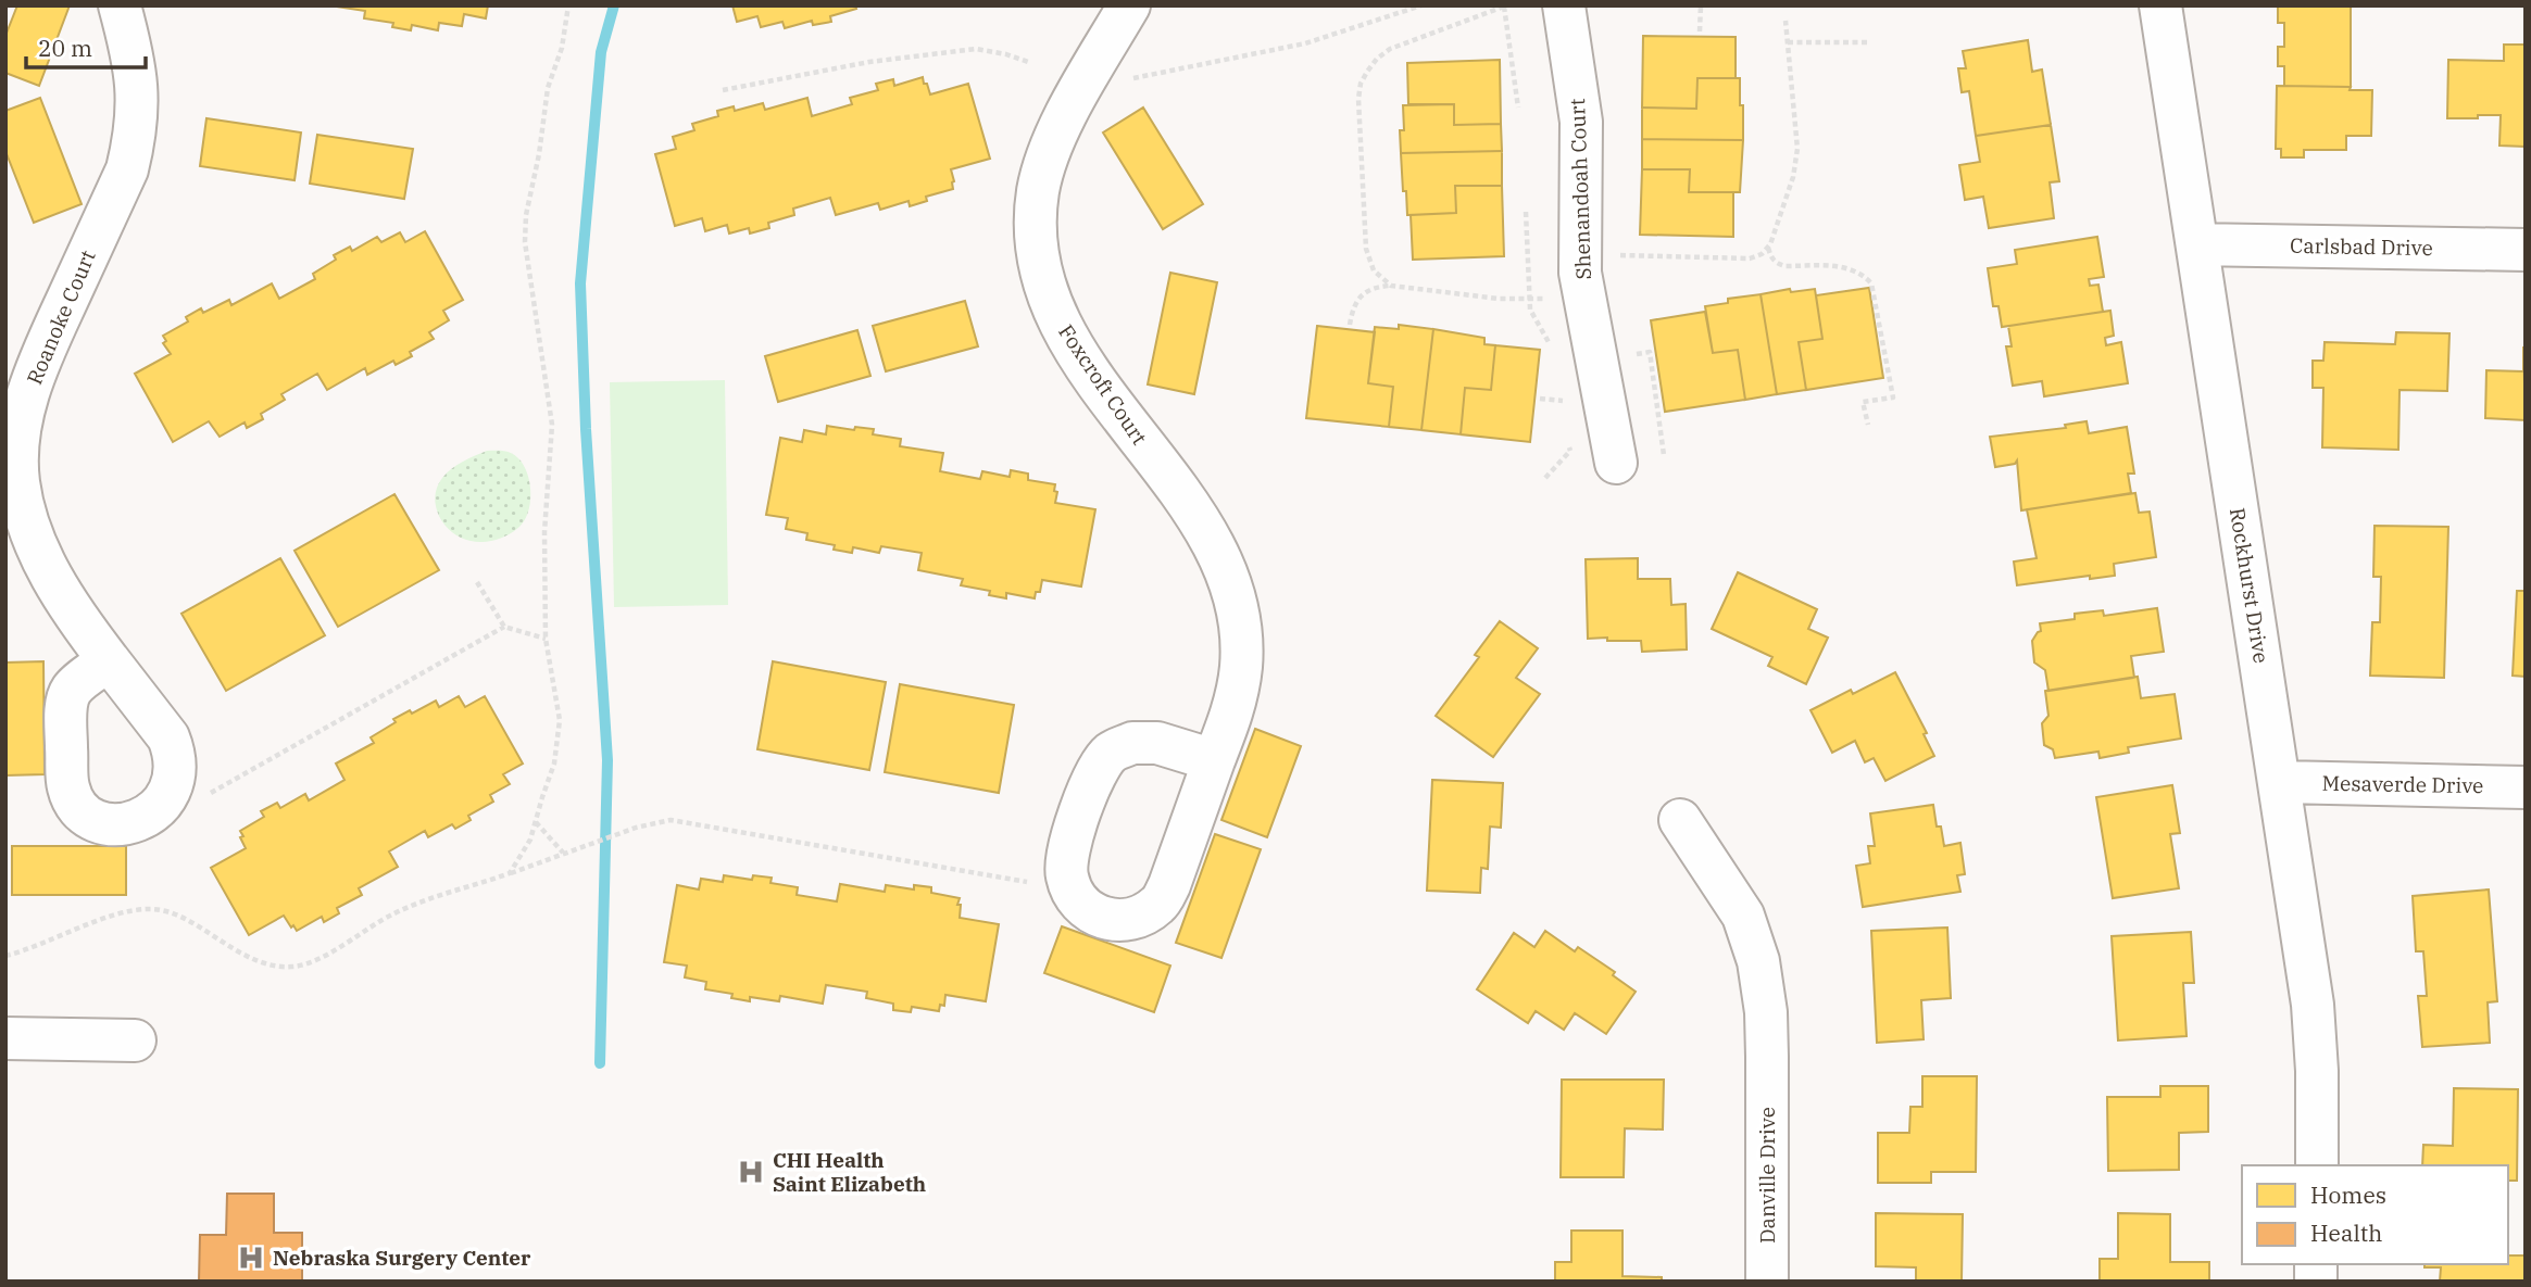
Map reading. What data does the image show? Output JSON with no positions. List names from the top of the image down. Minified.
{"streets":{"street":["Shenandoah Court","Carlsbad Drive","Roanoke Court","Foxcroft Court","Rockhurst Drive","Mesaverde Drive","Danville Drive"]},"crossings":[["Carlsbad Drive","Rockhurst Drive"],["Rockhurst Drive","Mesaverde Drive"]],"places":{"hospital":["CHI Health Saint Elizabeth","Nebraska Surgery Center"]},"legend":["Homes","Health"],"scale_bar":"20 m"}
